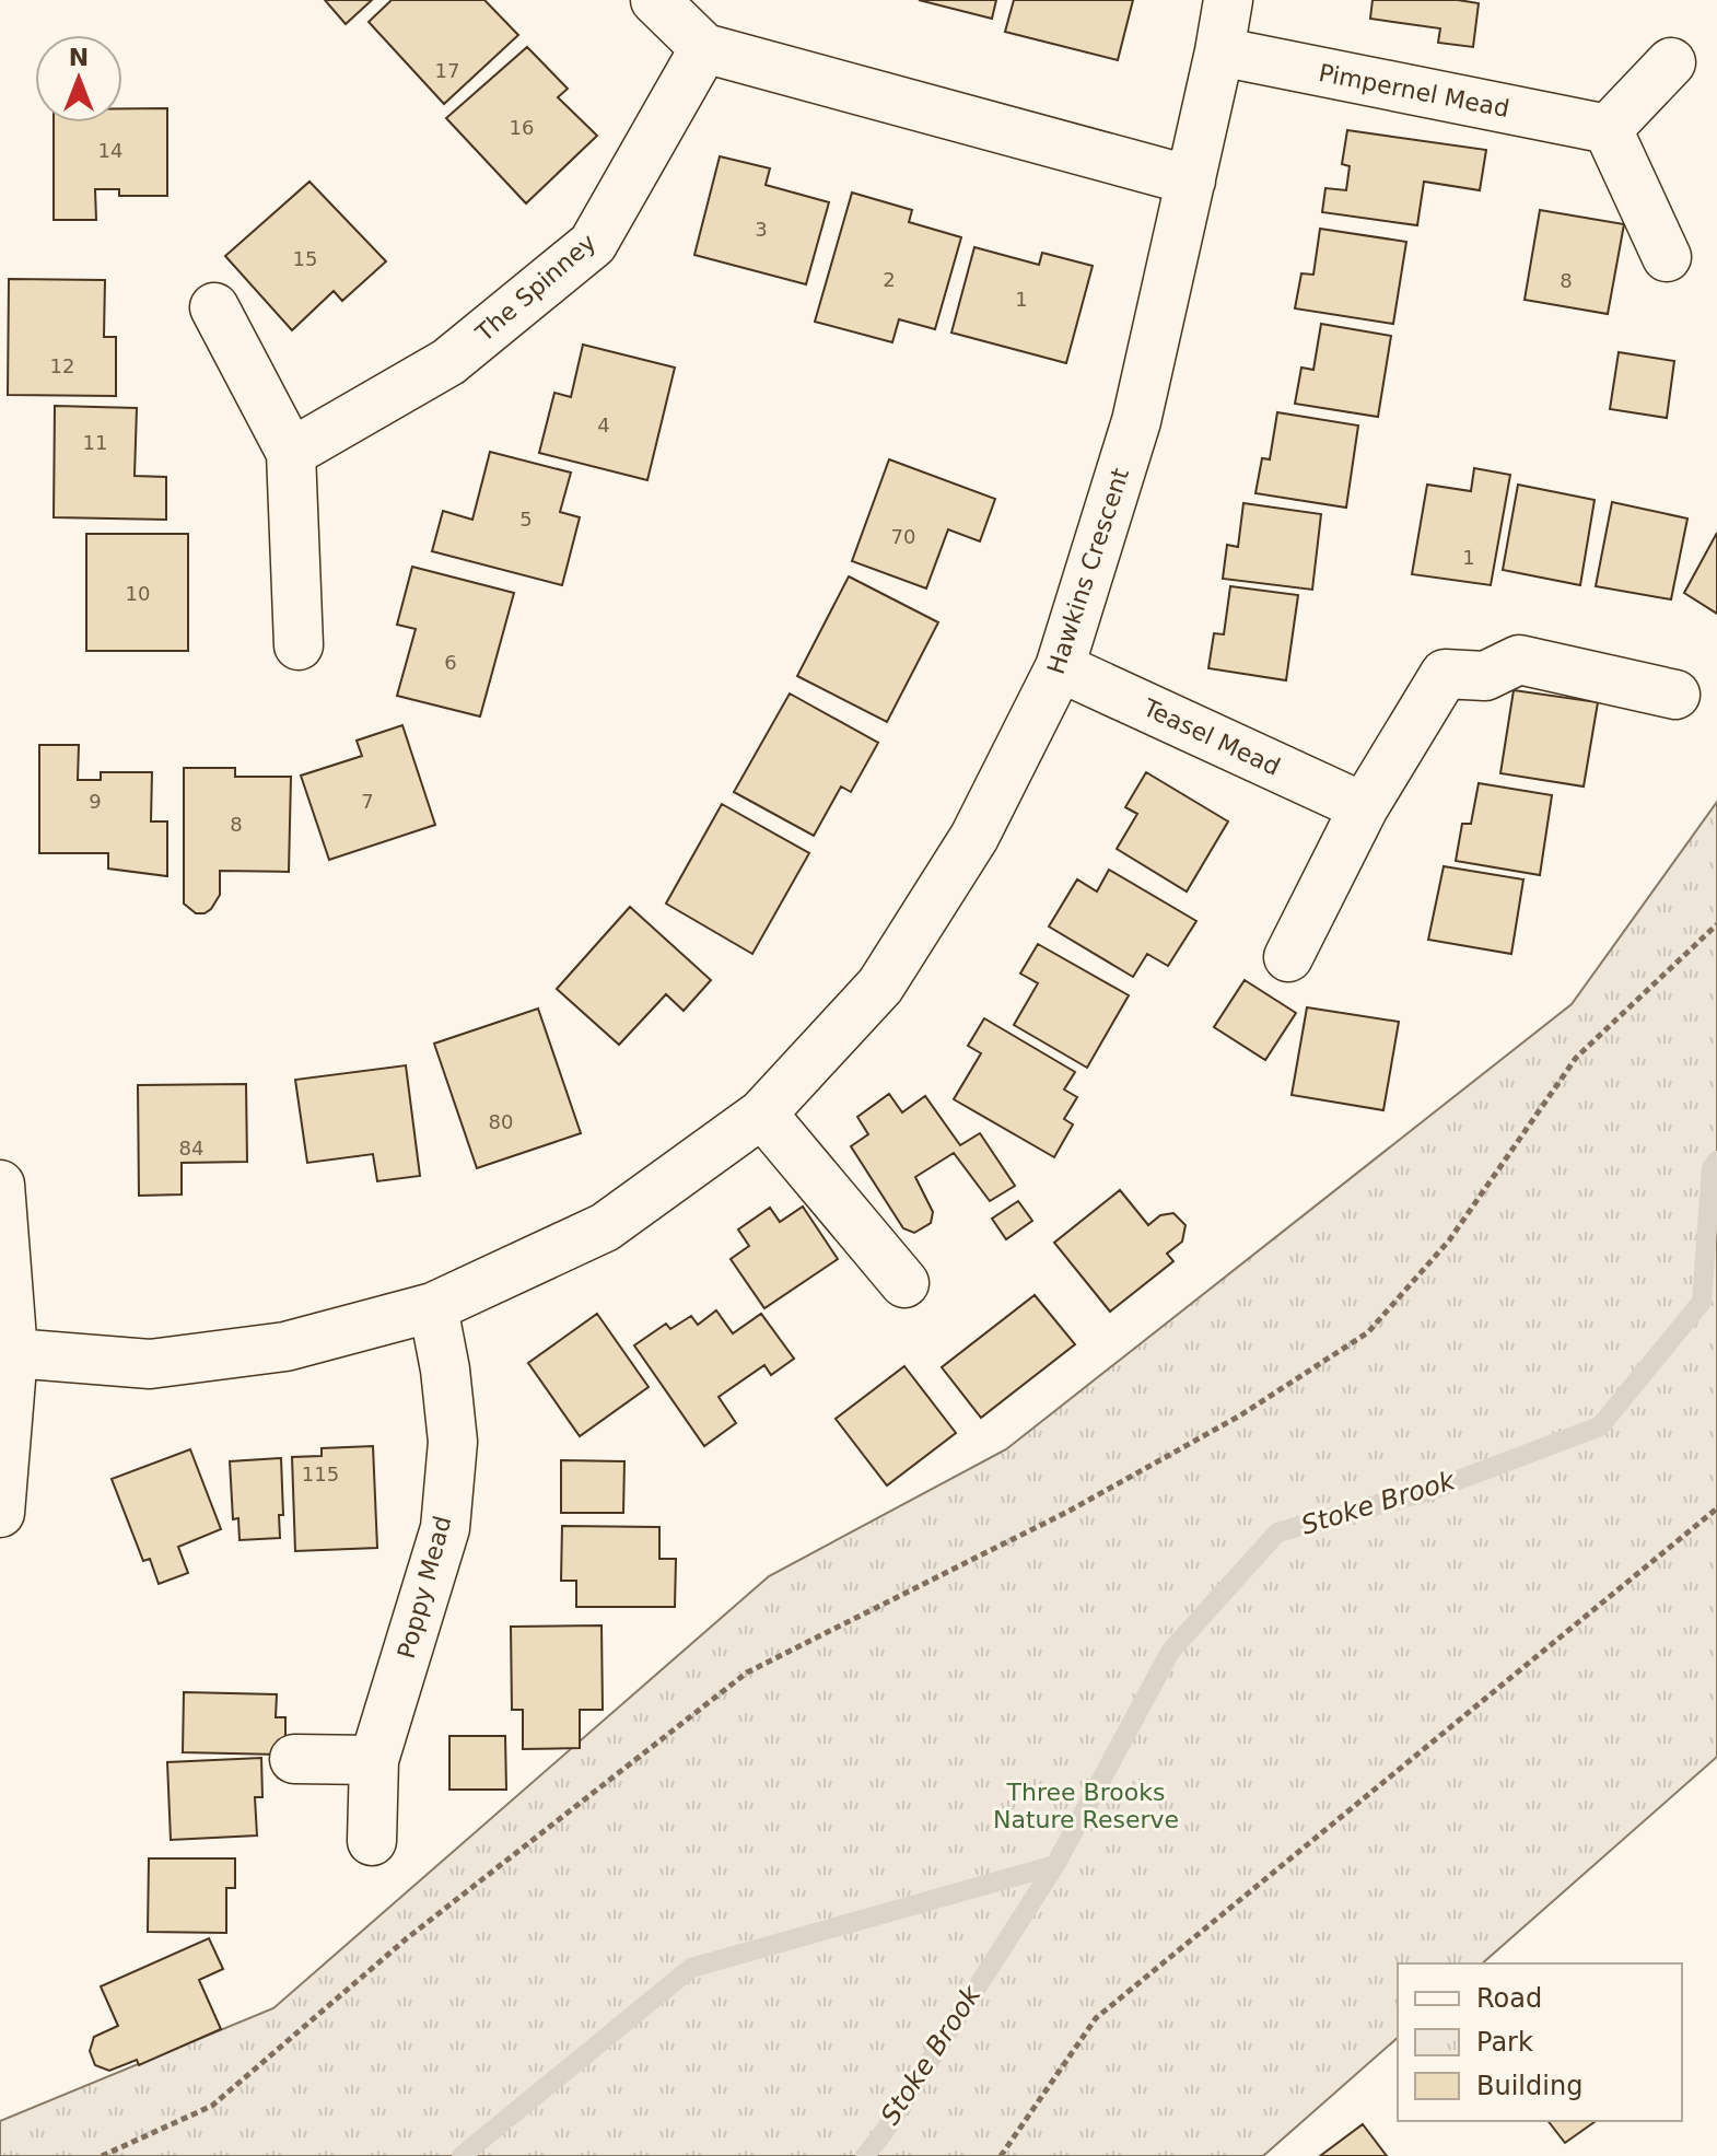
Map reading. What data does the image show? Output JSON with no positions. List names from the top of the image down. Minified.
{"streets":{"street":["Pimpernel Mead","The Spinney","Hawkins Crescent","Teasel Mead","Poppy Mead"]},"crossings":[["Pimpernel Mead","Hawkins Crescent"],["Hawkins Crescent","Teasel Mead"],["Hawkins Crescent","Poppy Mead"]],"water":["Stoke Brook"],"parks":["Three Brooks Nature Reserve"],"house_numbers":["17","16","14","3","15","2","8","1","12","4","11","5","70","1","10","6","9","7","8","80","84","115"],"legend":["Road","Park","Building"],"north":"top"}
